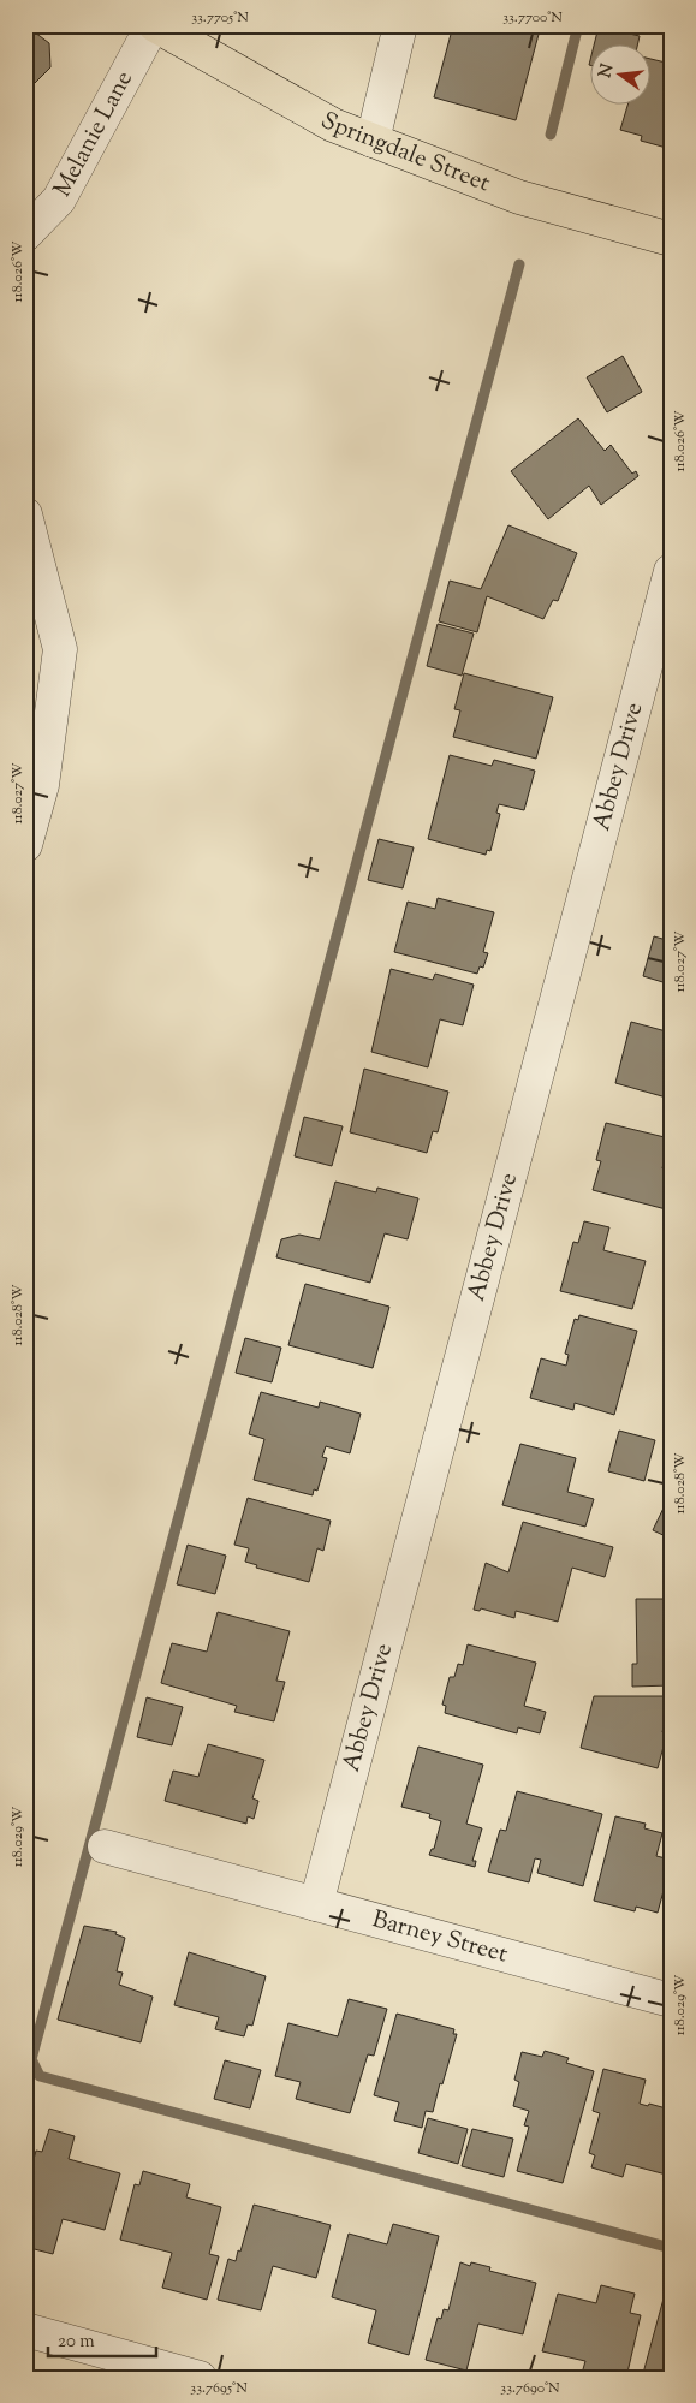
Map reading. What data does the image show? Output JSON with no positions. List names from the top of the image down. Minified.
{"streets":{"main road":["Springdale Street"],"street":["Melanie Lane","Abbey Drive","Barney Street"]},"crossings":[["Melanie Lane","Springdale Street"],["Abbey Drive","Barney Street"]],"scale_bar":"20 m","north":"left","coordinates":["33.7705°N","33.7700°N","118.026°W","118.027°W","118.028°W","118.029°W","33.7695°N","33.7690°N"]}
